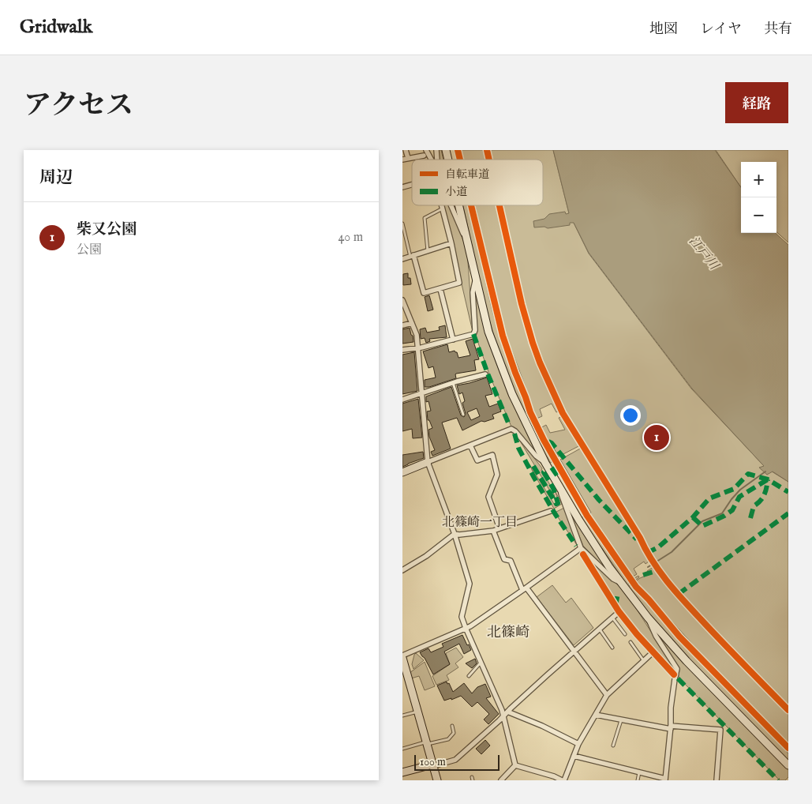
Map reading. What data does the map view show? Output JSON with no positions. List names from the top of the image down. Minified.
{"districts":["北篠崎一丁目","北篠崎"],"water":["江戸川"],"legend":["自転車道","小道"],"scale_bar":"100 m","page":{"header":"Gridwalk","nav":["地図","レイヤ","共有"],"title":"アクセス","buttons":"経路","heading":"周辺","map_buttons":["+","−"],"list":[{"mark":"1","name":"柴又公園","note":"公園","value":"40 m"}],"pins":"1","scale":"100 m"}}
